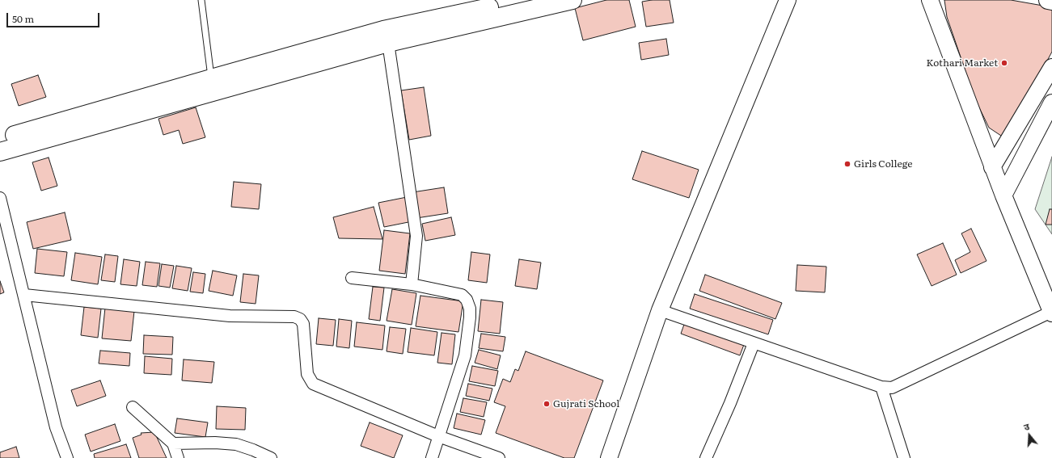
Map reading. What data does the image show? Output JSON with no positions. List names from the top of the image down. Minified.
{"places":["Kothari Market","Girls College","Gujrati School"],"scale_bar":"50 m","north":"top"}
